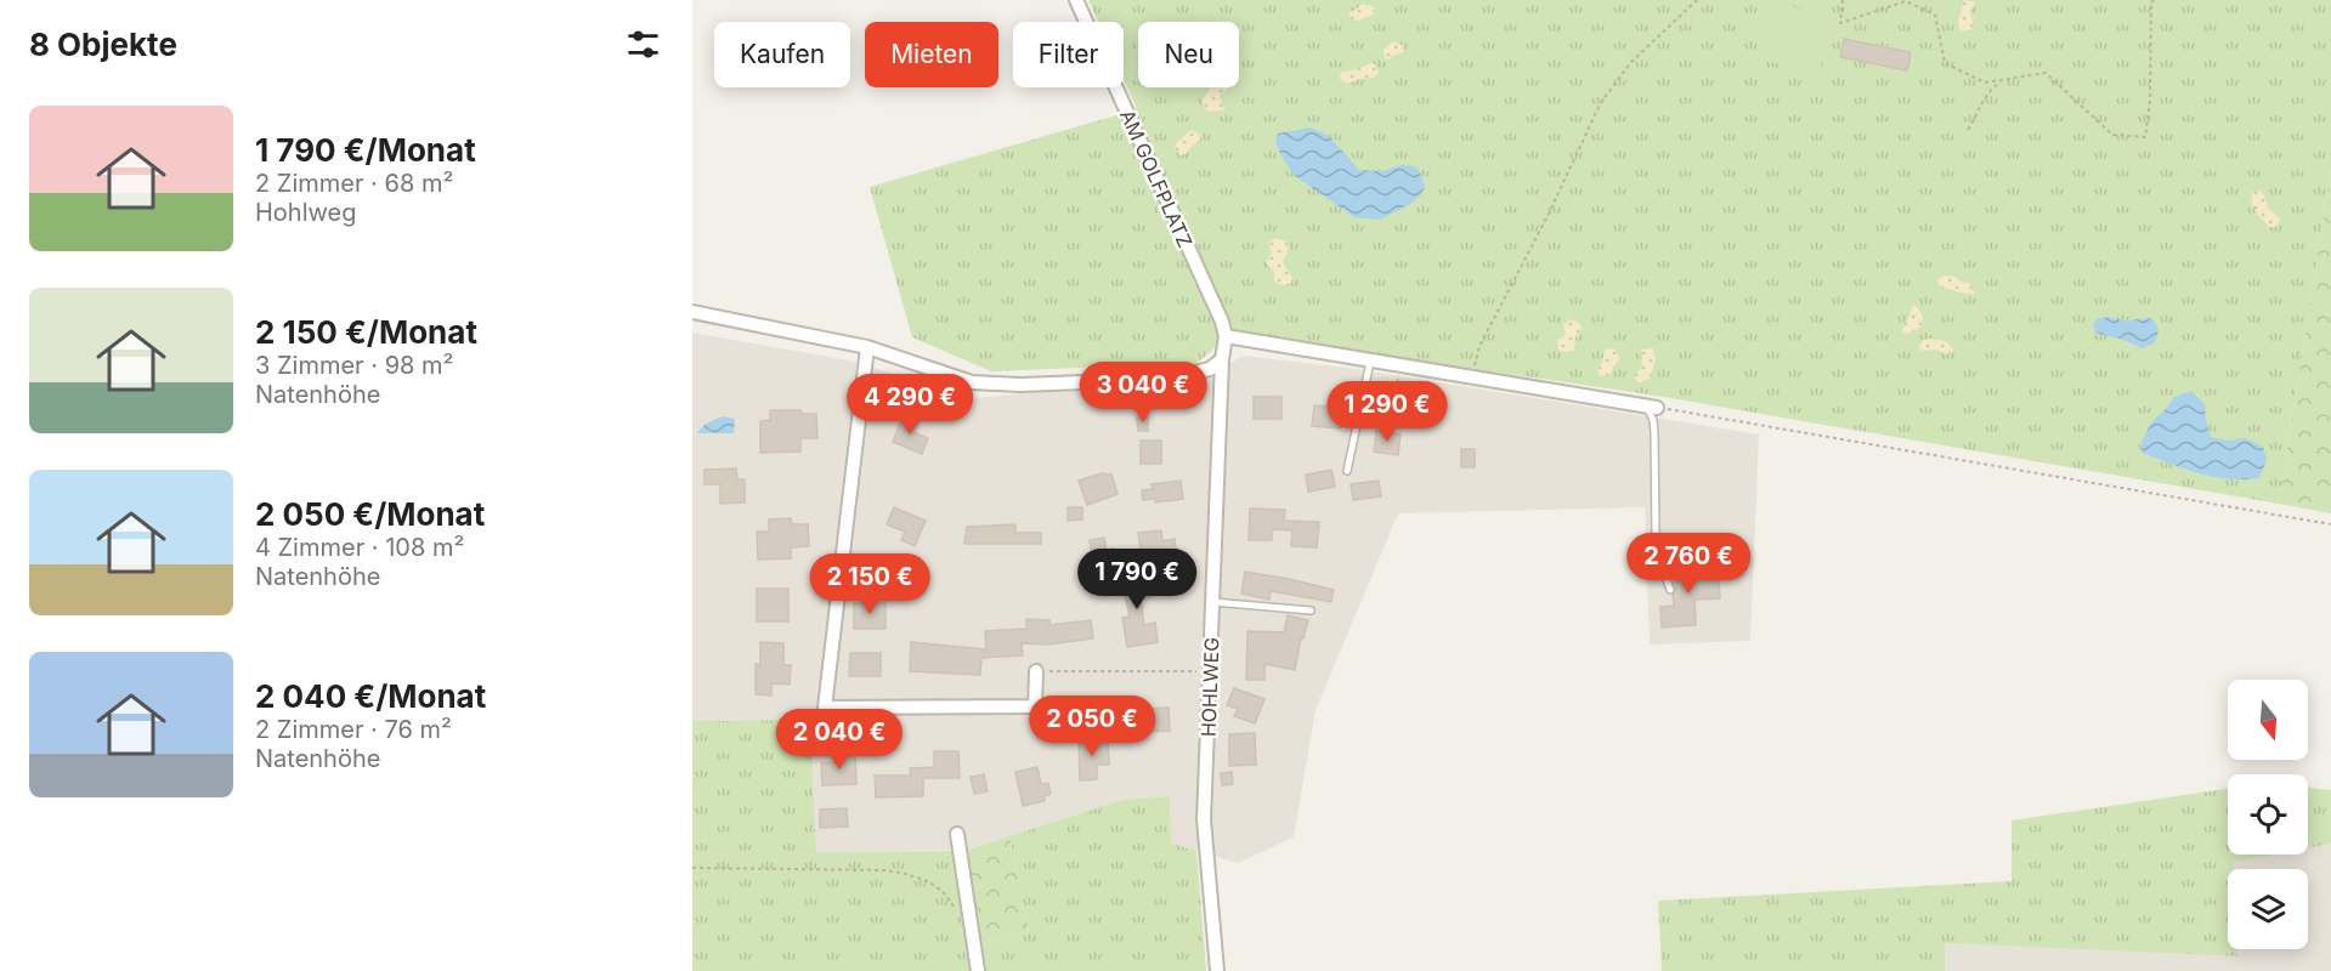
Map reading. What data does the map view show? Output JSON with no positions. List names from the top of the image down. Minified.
{"streets":{"street":["AM GOLFPLATZ","HOHLWEG"]},"crossings":[["AM GOLFPLATZ","HOHLWEG"]],"north":"bottom","page":{"heading":"8 Objekte","chip":["Kaufen","Mieten","Filter","Neu"],"list":[{"name":"1 790 €/Monat","note":"2 Zimmer · 68 m² · Hohlweg"},{"name":"2 150 €/Monat","note":"3 Zimmer · 98 m² · Natenhöhe"},{"name":"2 050 €/Monat","note":"4 Zimmer · 108 m² · Natenhöhe"},{"name":"2 040 €/Monat","note":"2 Zimmer · 76 m² · Natenhöhe"}],"price":["3 040 €","4 290 €","1 290 €","2 760 €","1 790 €","2 150 €","2 050 €","2 040 €"]}}
